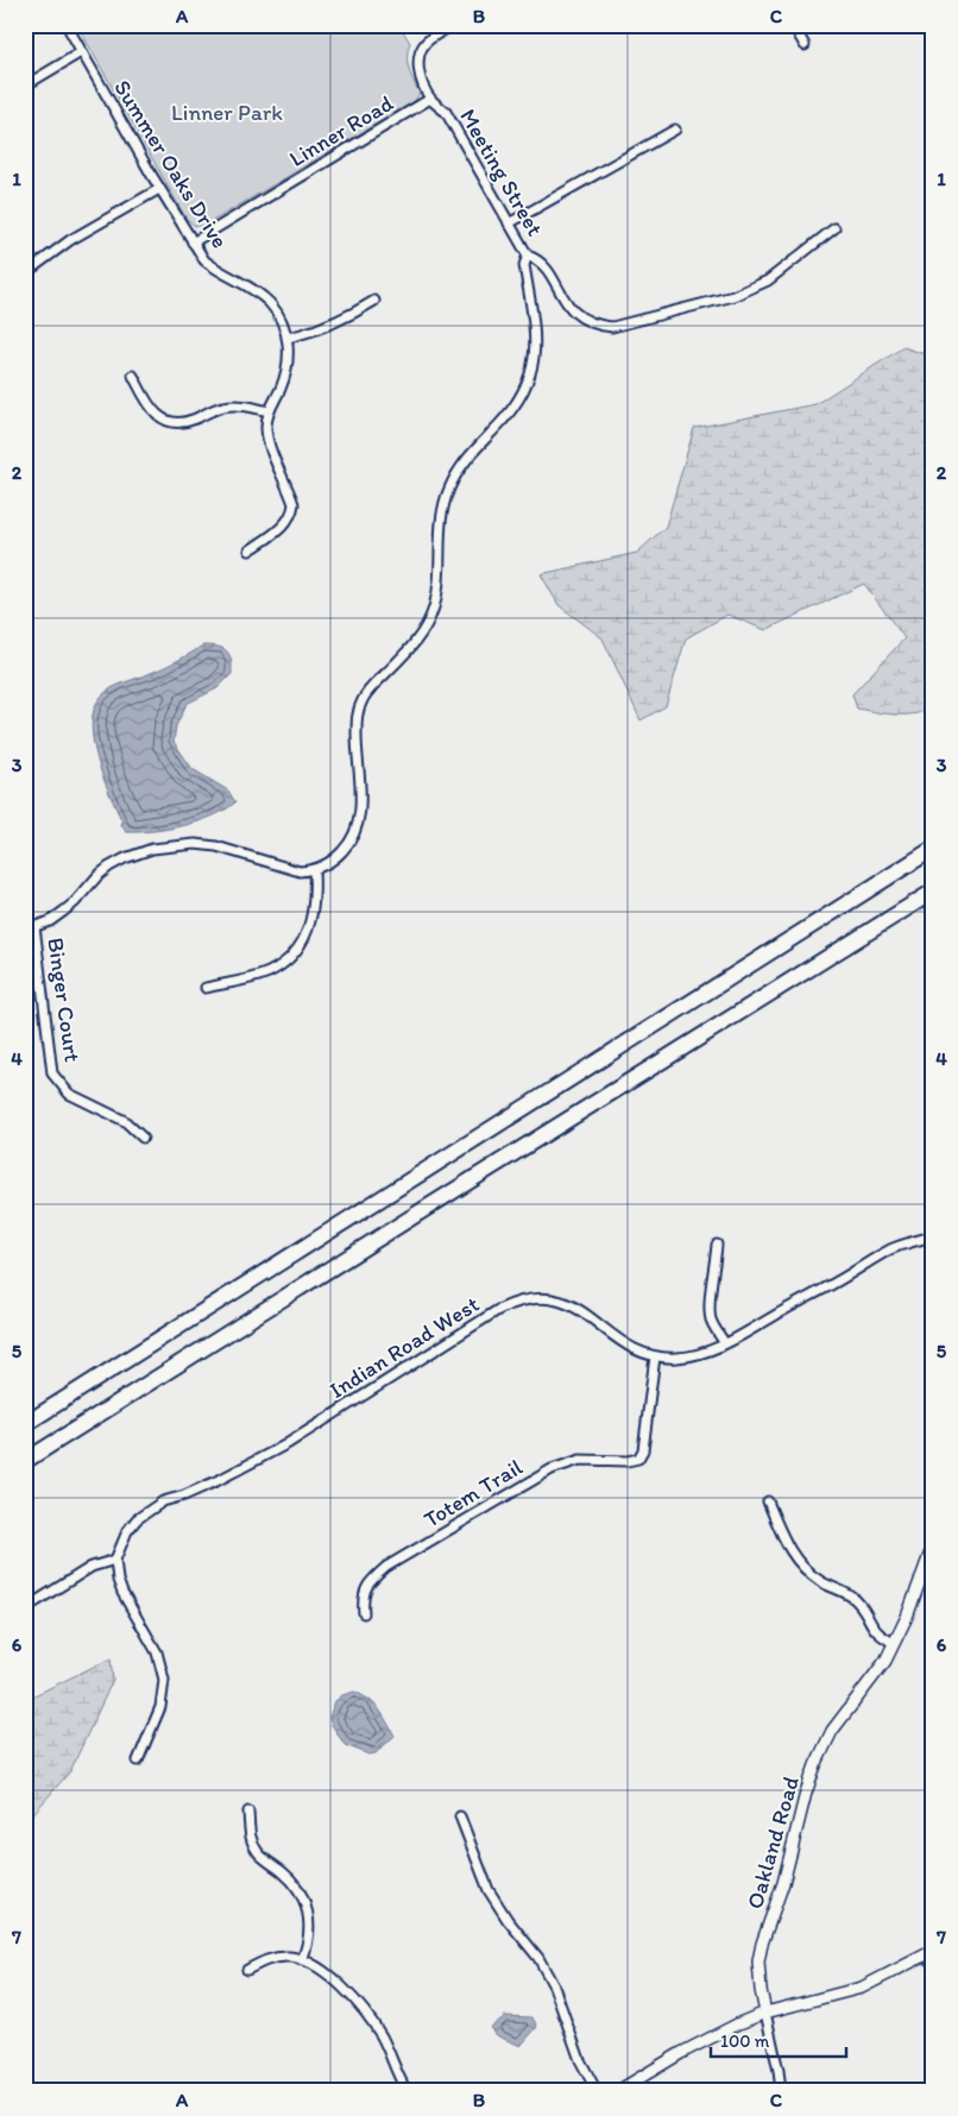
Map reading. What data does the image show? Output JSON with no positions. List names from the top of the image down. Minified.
{"streets":{"street":["Linner Road","Summer Oaks Drive","Meeting Street","Binger Court","Indian Road West","Totem Trail","Oakland Road"]},"crossings":[["Linner Road","Summer Oaks Drive"],["Linner Road","Meeting Street"],["Indian Road West","Totem Trail"]],"parks":["Linner Park"],"scale_bar":"100 m","grid":{"columns":["A","B","C"],"rows":["1","2","3","4","5","6","7"]}}
